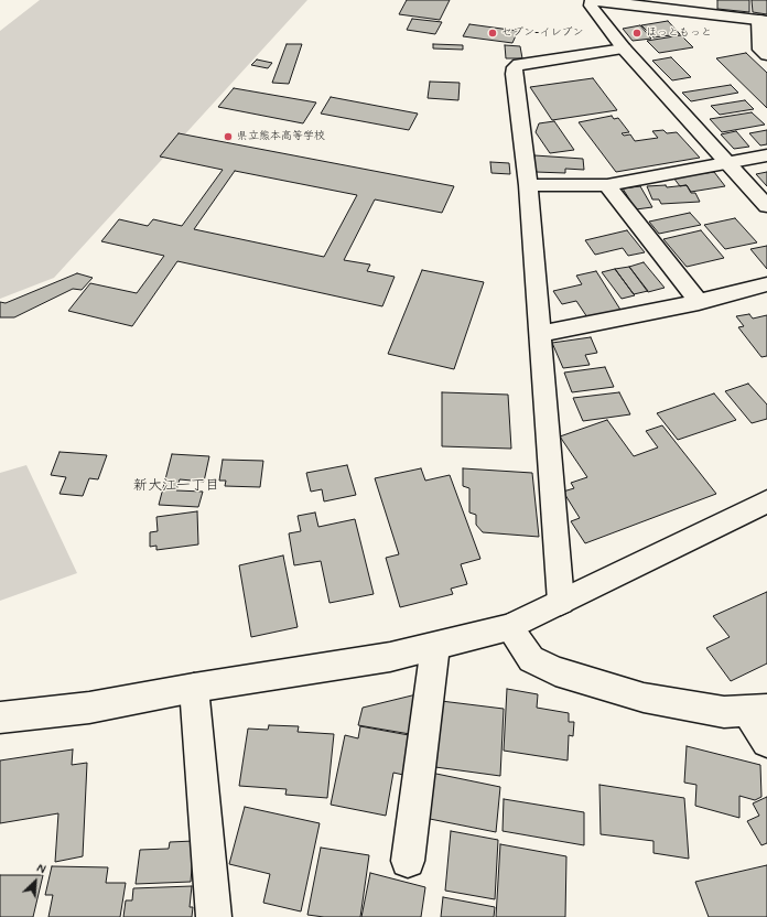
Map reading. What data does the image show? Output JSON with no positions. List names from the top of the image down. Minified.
{"districts":["新大江一丁目"],"places":["セブン-イレブン","ほっともっと","県立熊本高等学校"],"north":"top right"}
